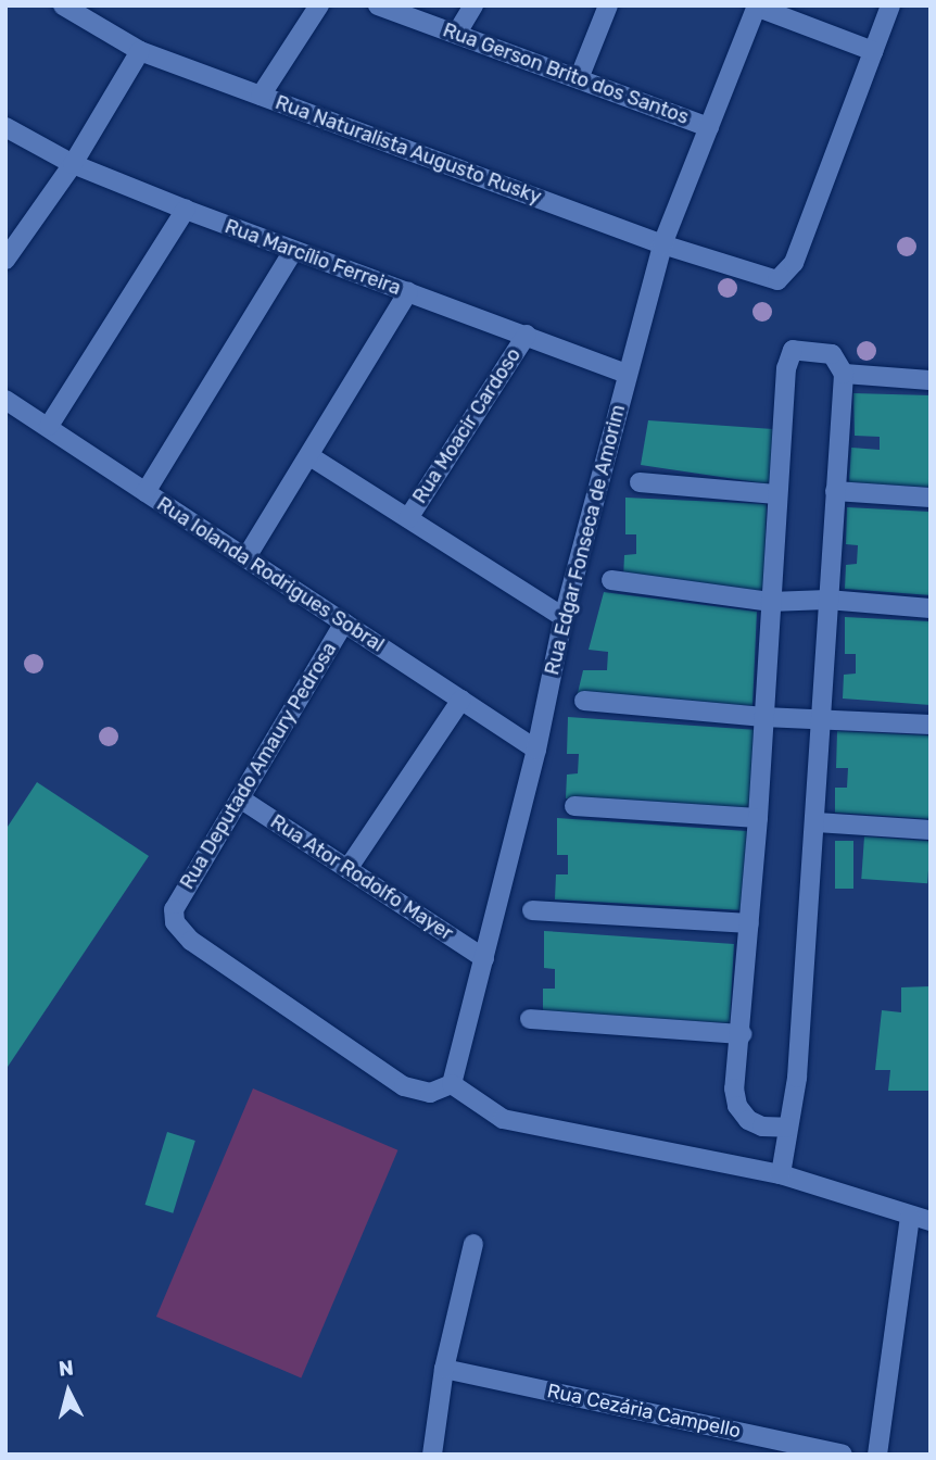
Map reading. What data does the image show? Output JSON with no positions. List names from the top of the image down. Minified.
{"streets":{"street":["Rua Gerson Brito dos Santos","Rua Naturalista Augusto Rusky","Rua Marcílio Ferreira","Rua Moacir Cardoso","Rua Edgar Fonseca de Amorim","Rua Iolanda Rodrigues Sobral","Rua Deputado Amaury Pedrosa","Rua Ator Rodolfo Mayer","Rua Cezária Campello"]},"crossings":[["Rua Gerson Brito dos Santos","Rua Edgar Fonseca de Amorim"],["Rua Naturalista Augusto Rusky","Rua Edgar Fonseca de Amorim"],["Rua Marcílio Ferreira","Rua Moacir Cardoso"],["Rua Marcílio Ferreira","Rua Edgar Fonseca de Amorim"],["Rua Edgar Fonseca de Amorim","Rua Iolanda Rodrigues Sobral"],["Rua Edgar Fonseca de Amorim","Rua Deputado Amaury Pedrosa"],["Rua Edgar Fonseca de Amorim","Rua Ator Rodolfo Mayer"],["Rua Iolanda Rodrigues Sobral","Rua Deputado Amaury Pedrosa"],["Rua Deputado Amaury Pedrosa","Rua Ator Rodolfo Mayer"]],"north":"top"}
